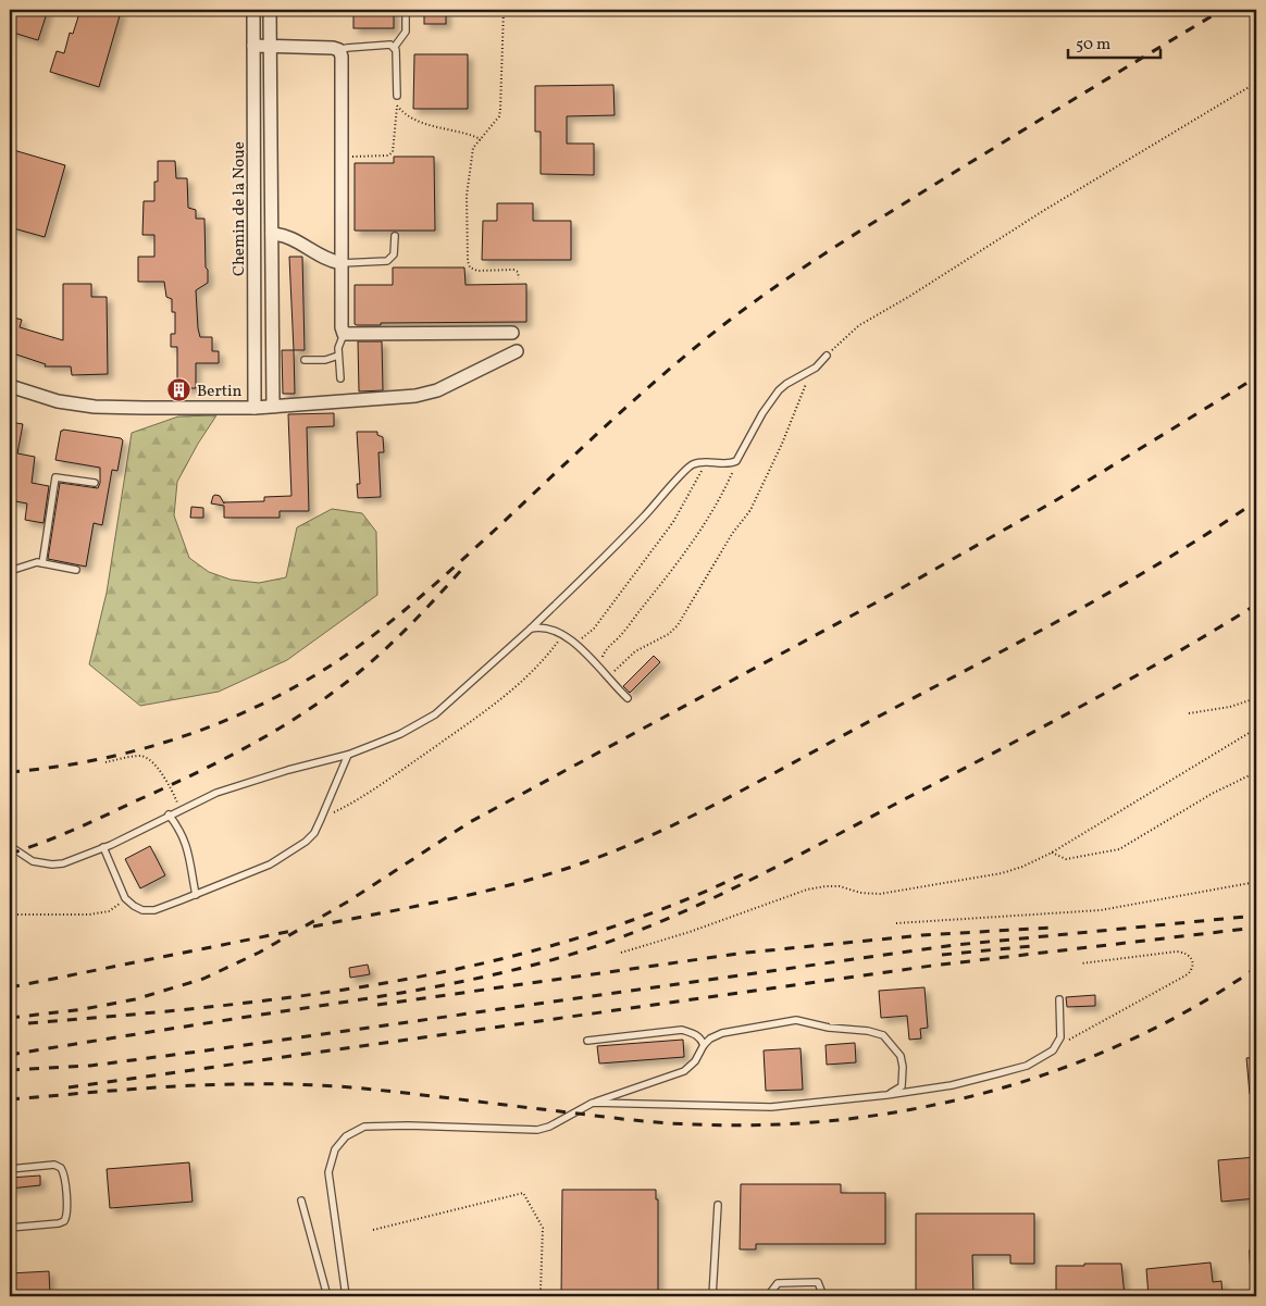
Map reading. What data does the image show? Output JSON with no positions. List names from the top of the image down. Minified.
{"streets":{"street":["Chemin de la Noue"]},"places":{"building":["Bertin"]},"scale_bar":"50 m"}
